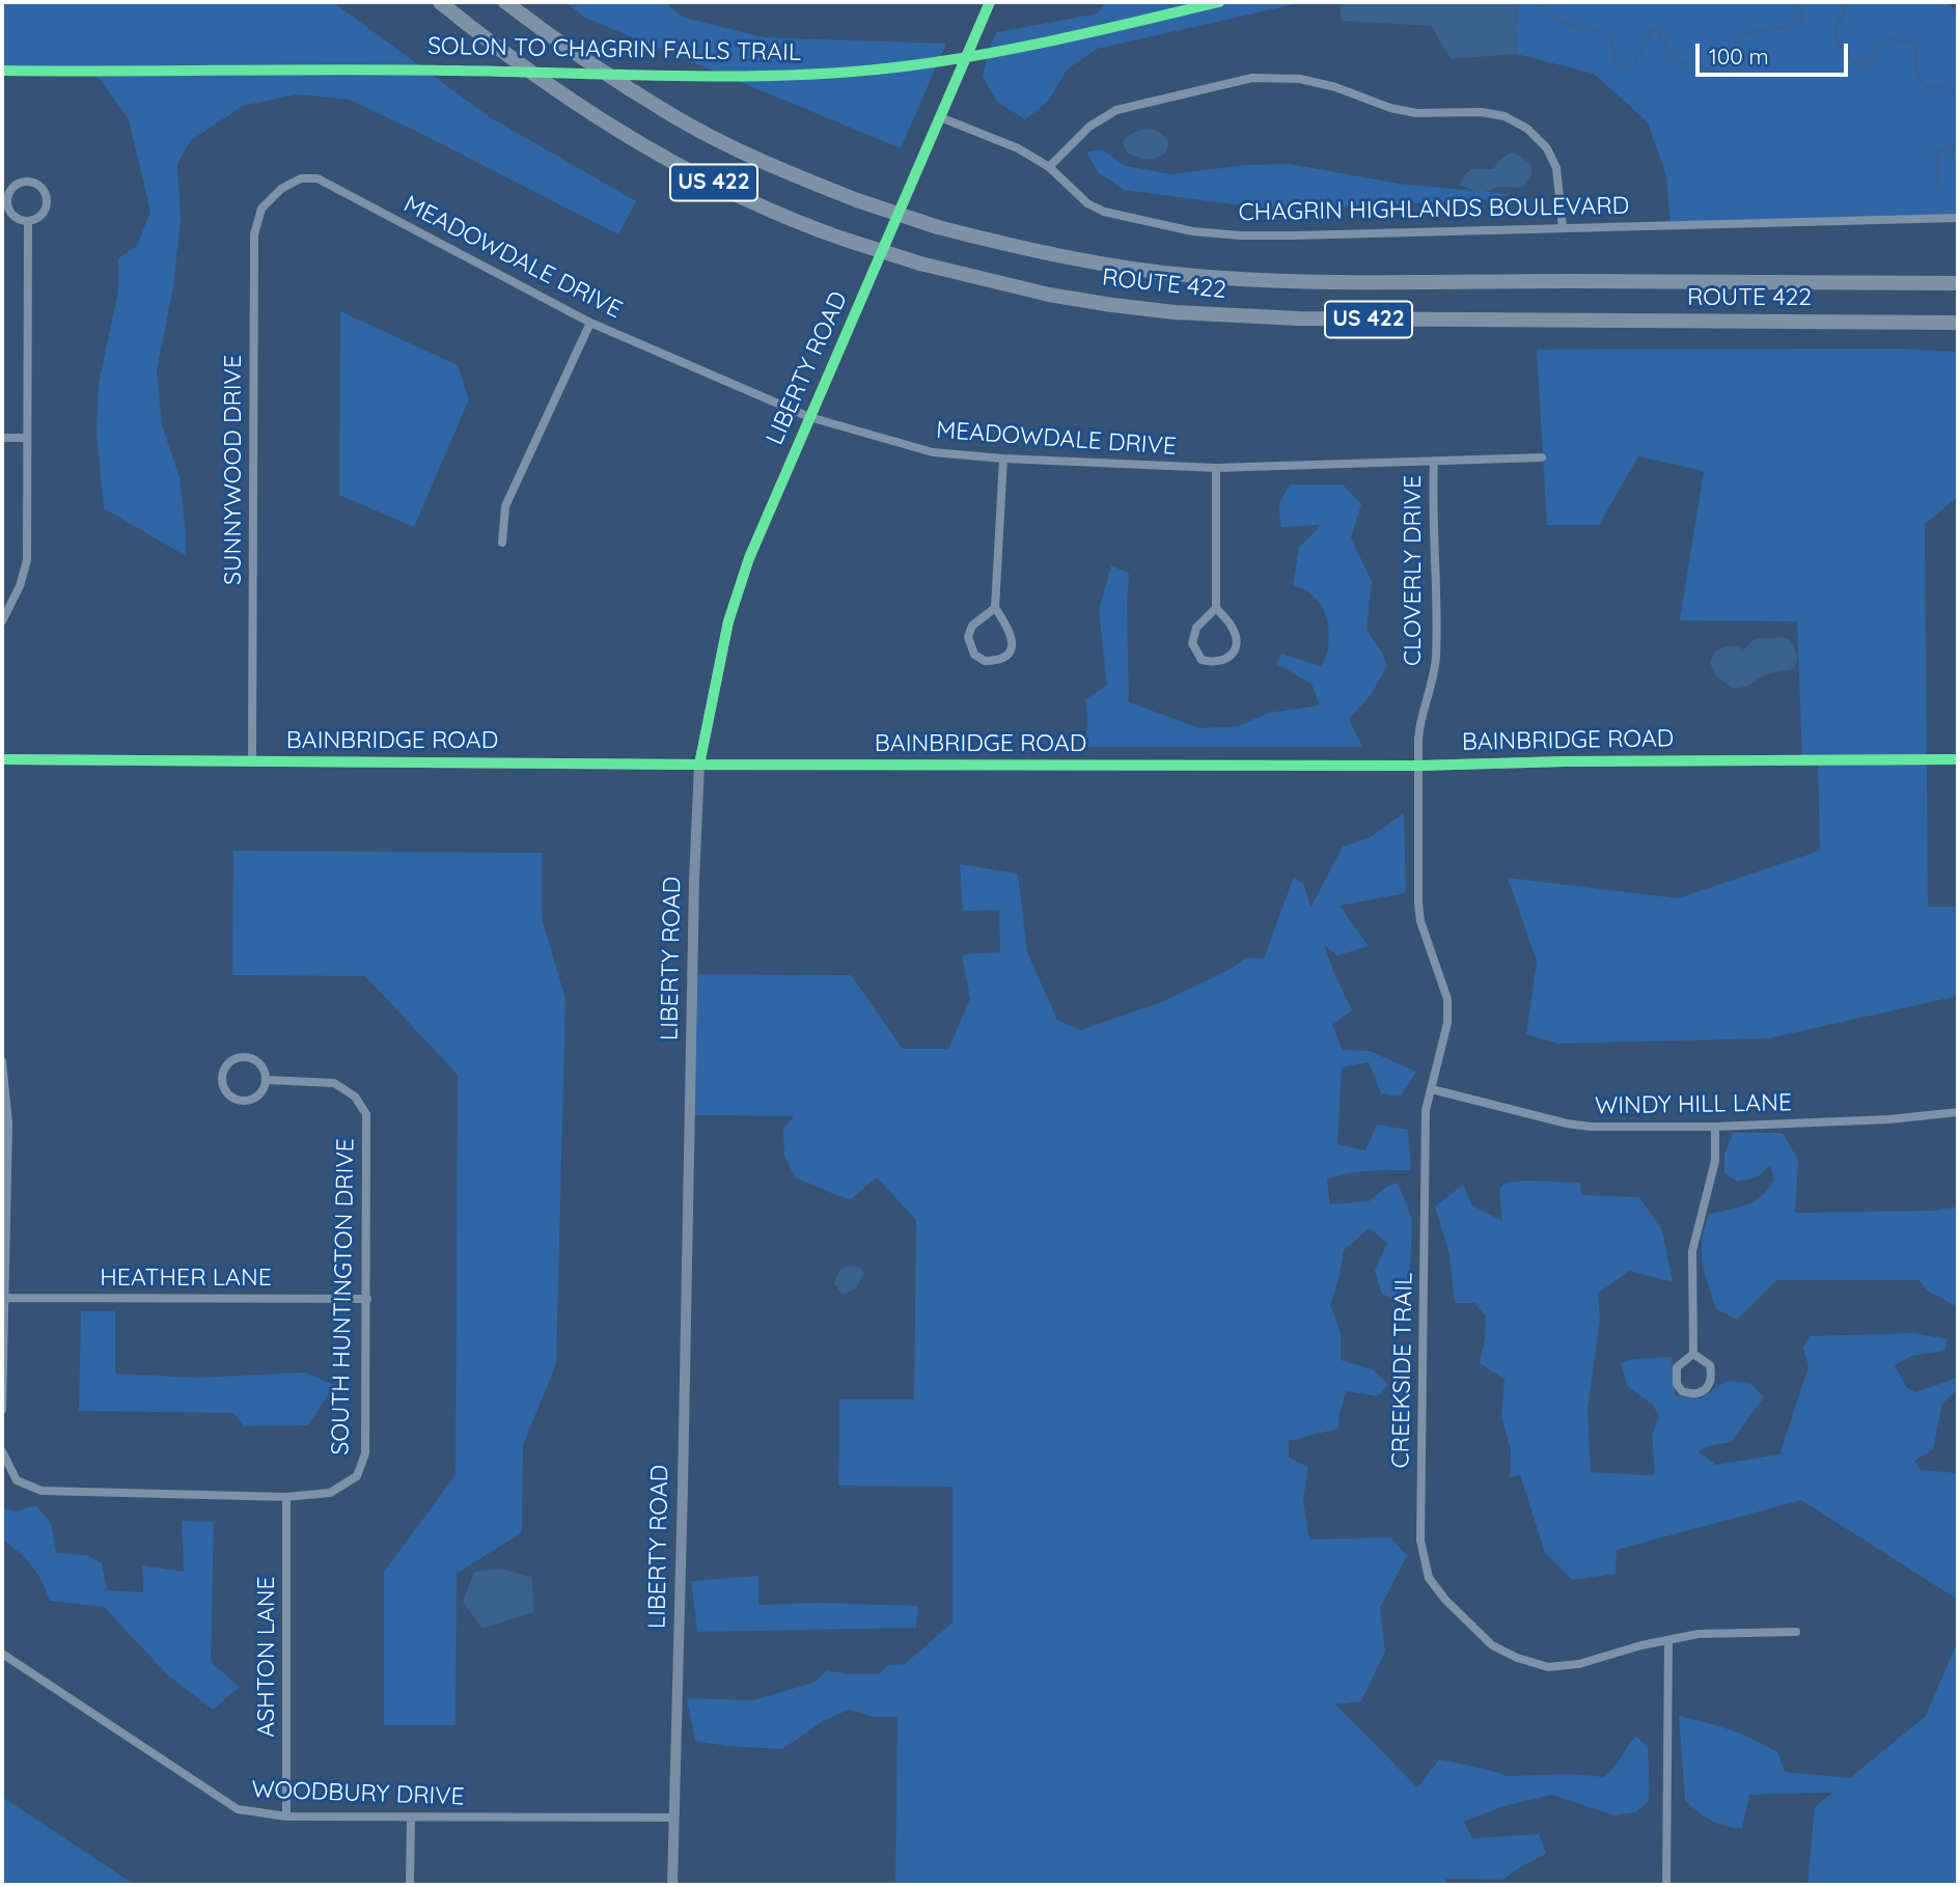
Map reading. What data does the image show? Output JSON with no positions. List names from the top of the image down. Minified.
{"streets":{"highway":["US 422","ROUTE 422"],"street":["CHAGRIN HIGHLANDS BOULEVARD","MEADOWDALE DRIVE","LIBERTY ROAD","SUNNYWOOD DRIVE","CLOVERLY DRIVE","BAINBRIDGE ROAD","WINDY HILL LANE","HEATHER LANE","SOUTH HUNTINGTON DRIVE","CREEKSIDE TRAIL","ASHTON LANE","WOODBURY DRIVE"],"cycle path":["SOLON TO CHAGRIN FALLS TRAIL"]},"crossings":[["CHAGRIN HIGHLANDS BOULEVARD","LIBERTY ROAD"],["MEADOWDALE DRIVE","LIBERTY ROAD"],["MEADOWDALE DRIVE","SUNNYWOOD DRIVE"],["MEADOWDALE DRIVE","CLOVERLY DRIVE"],["LIBERTY ROAD","BAINBRIDGE ROAD"],["LIBERTY ROAD","WOODBURY DRIVE"],["SUNNYWOOD DRIVE","BAINBRIDGE ROAD"],["CLOVERLY DRIVE","BAINBRIDGE ROAD"],["CLOVERLY DRIVE","CREEKSIDE TRAIL"],["BAINBRIDGE ROAD","CREEKSIDE TRAIL"],["WINDY HILL LANE","CREEKSIDE TRAIL"],["HEATHER LANE","SOUTH HUNTINGTON DRIVE"],["SOUTH HUNTINGTON DRIVE","ASHTON LANE"],["ASHTON LANE","WOODBURY DRIVE"]],"scale_bar":"100 m"}
